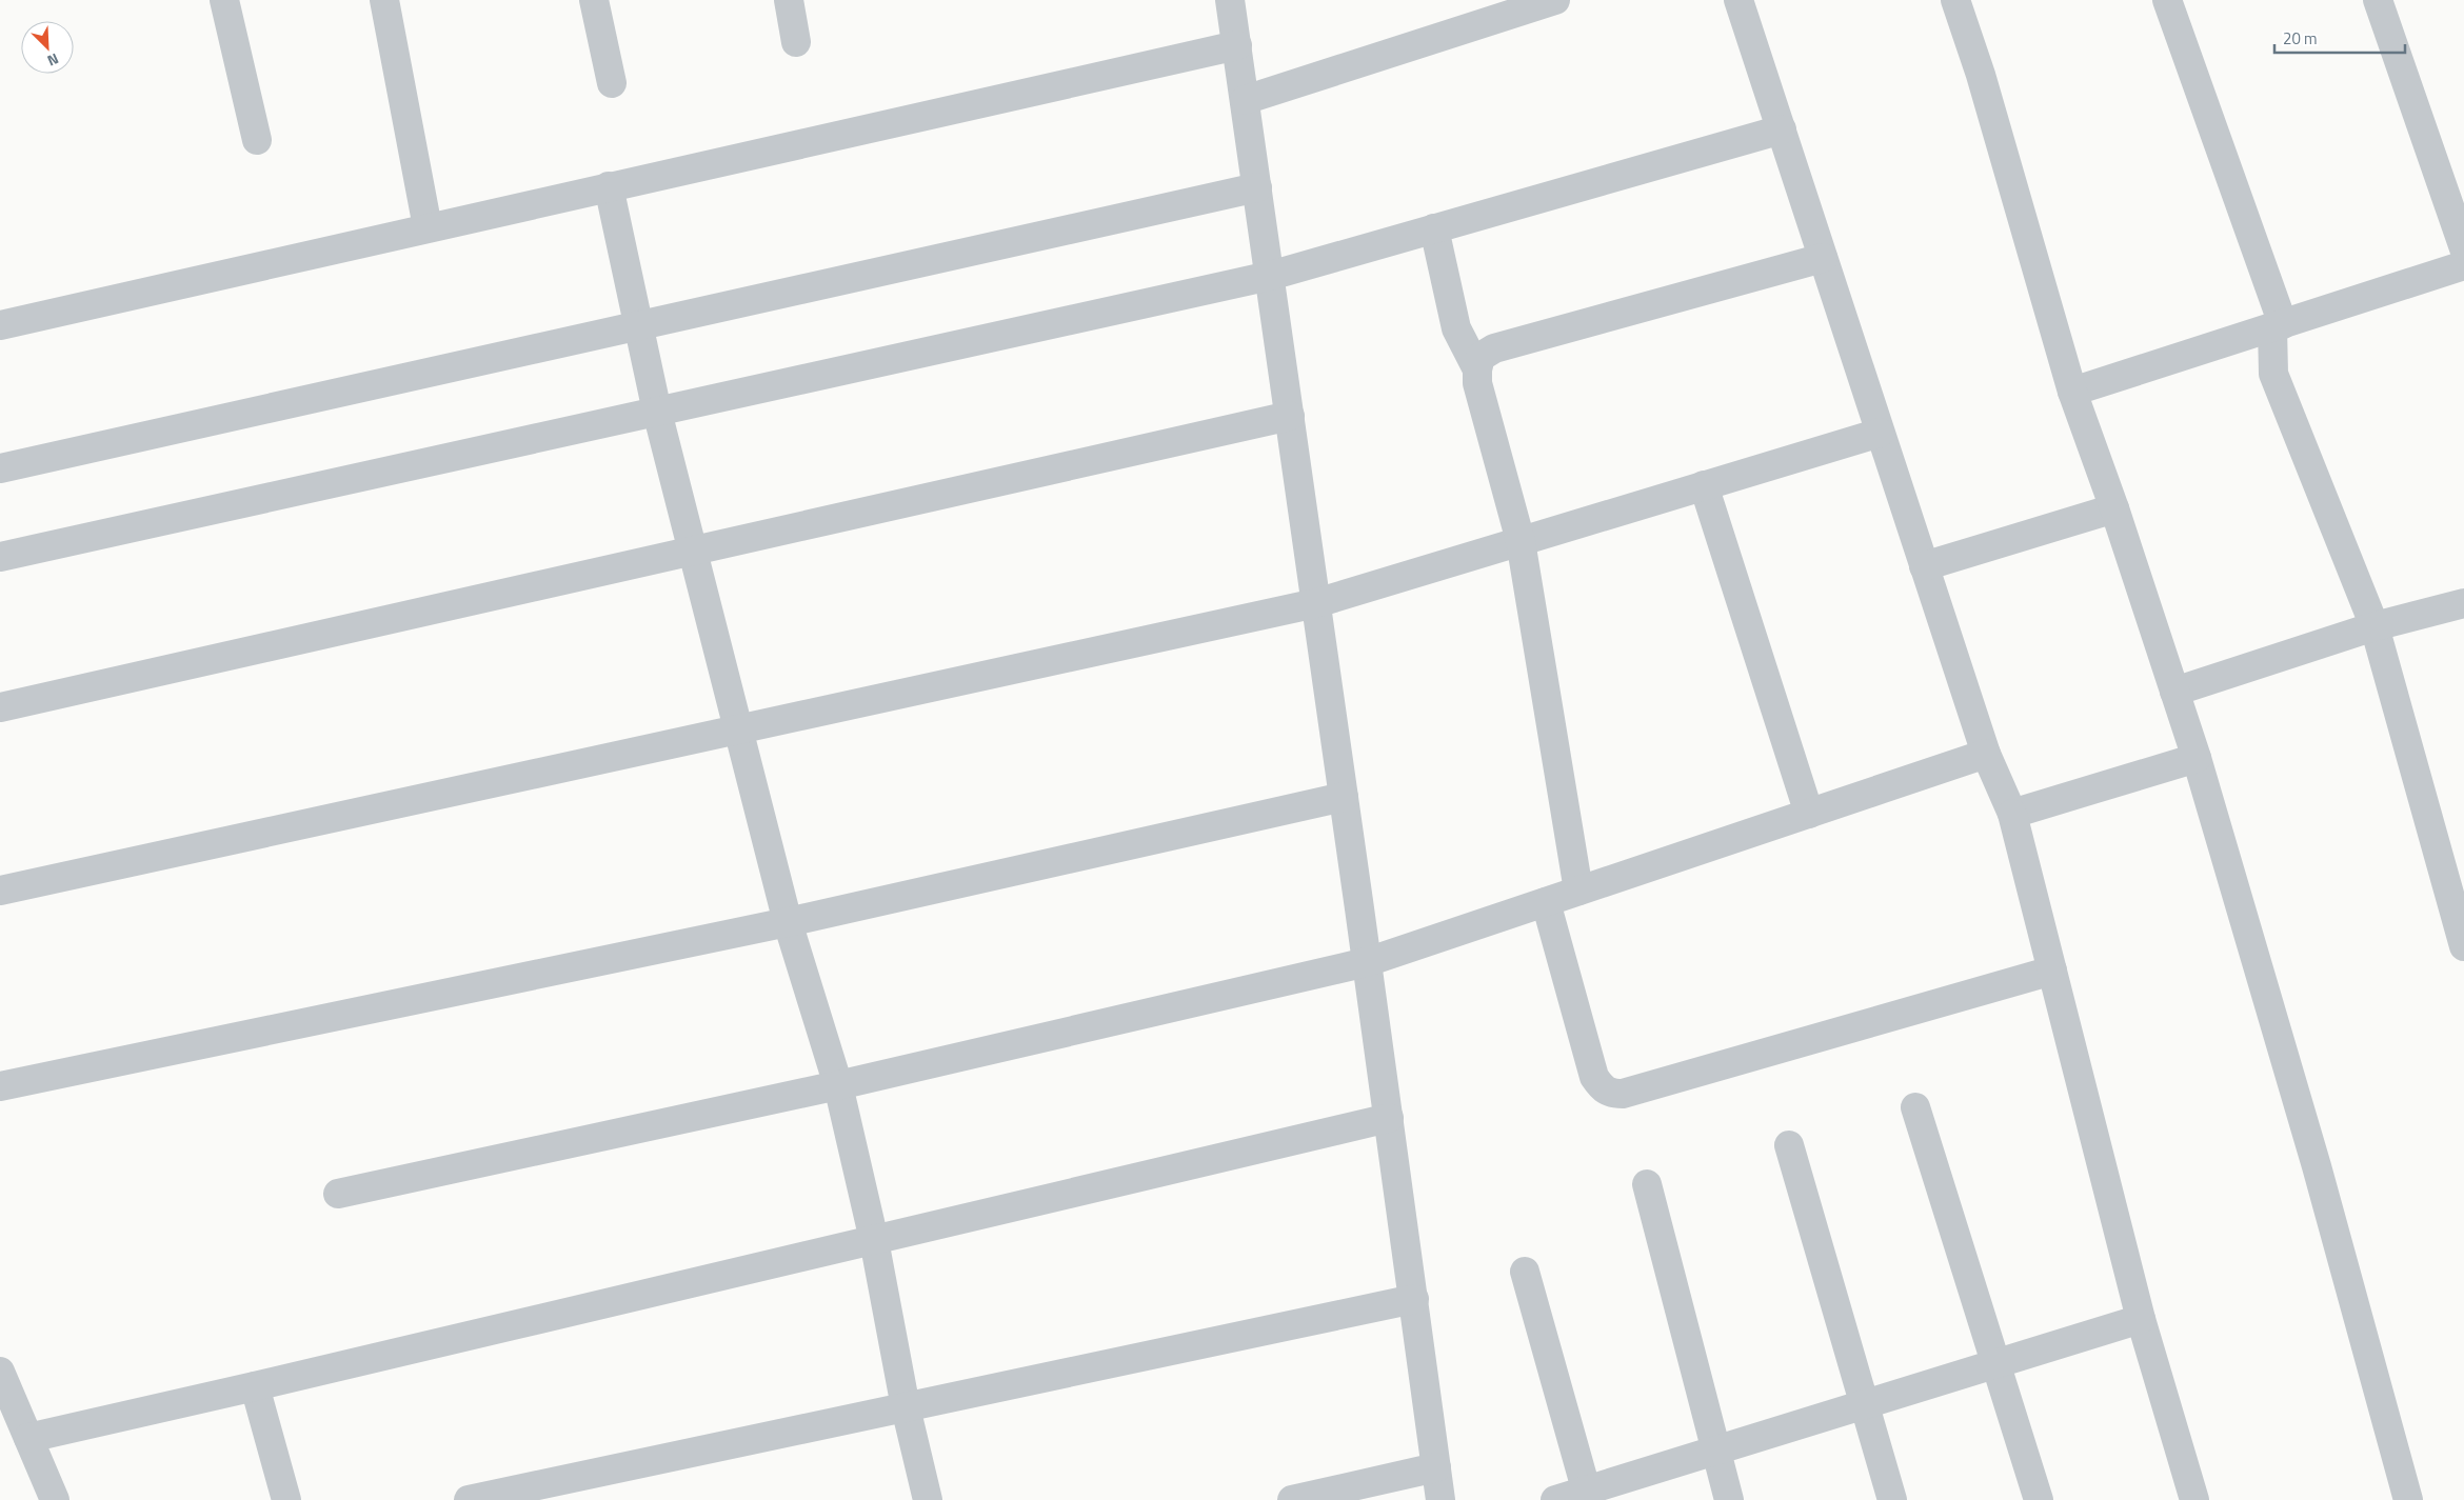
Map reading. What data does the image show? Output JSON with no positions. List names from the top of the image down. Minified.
{"scale_bar":"20 m","north":"bottom right"}
